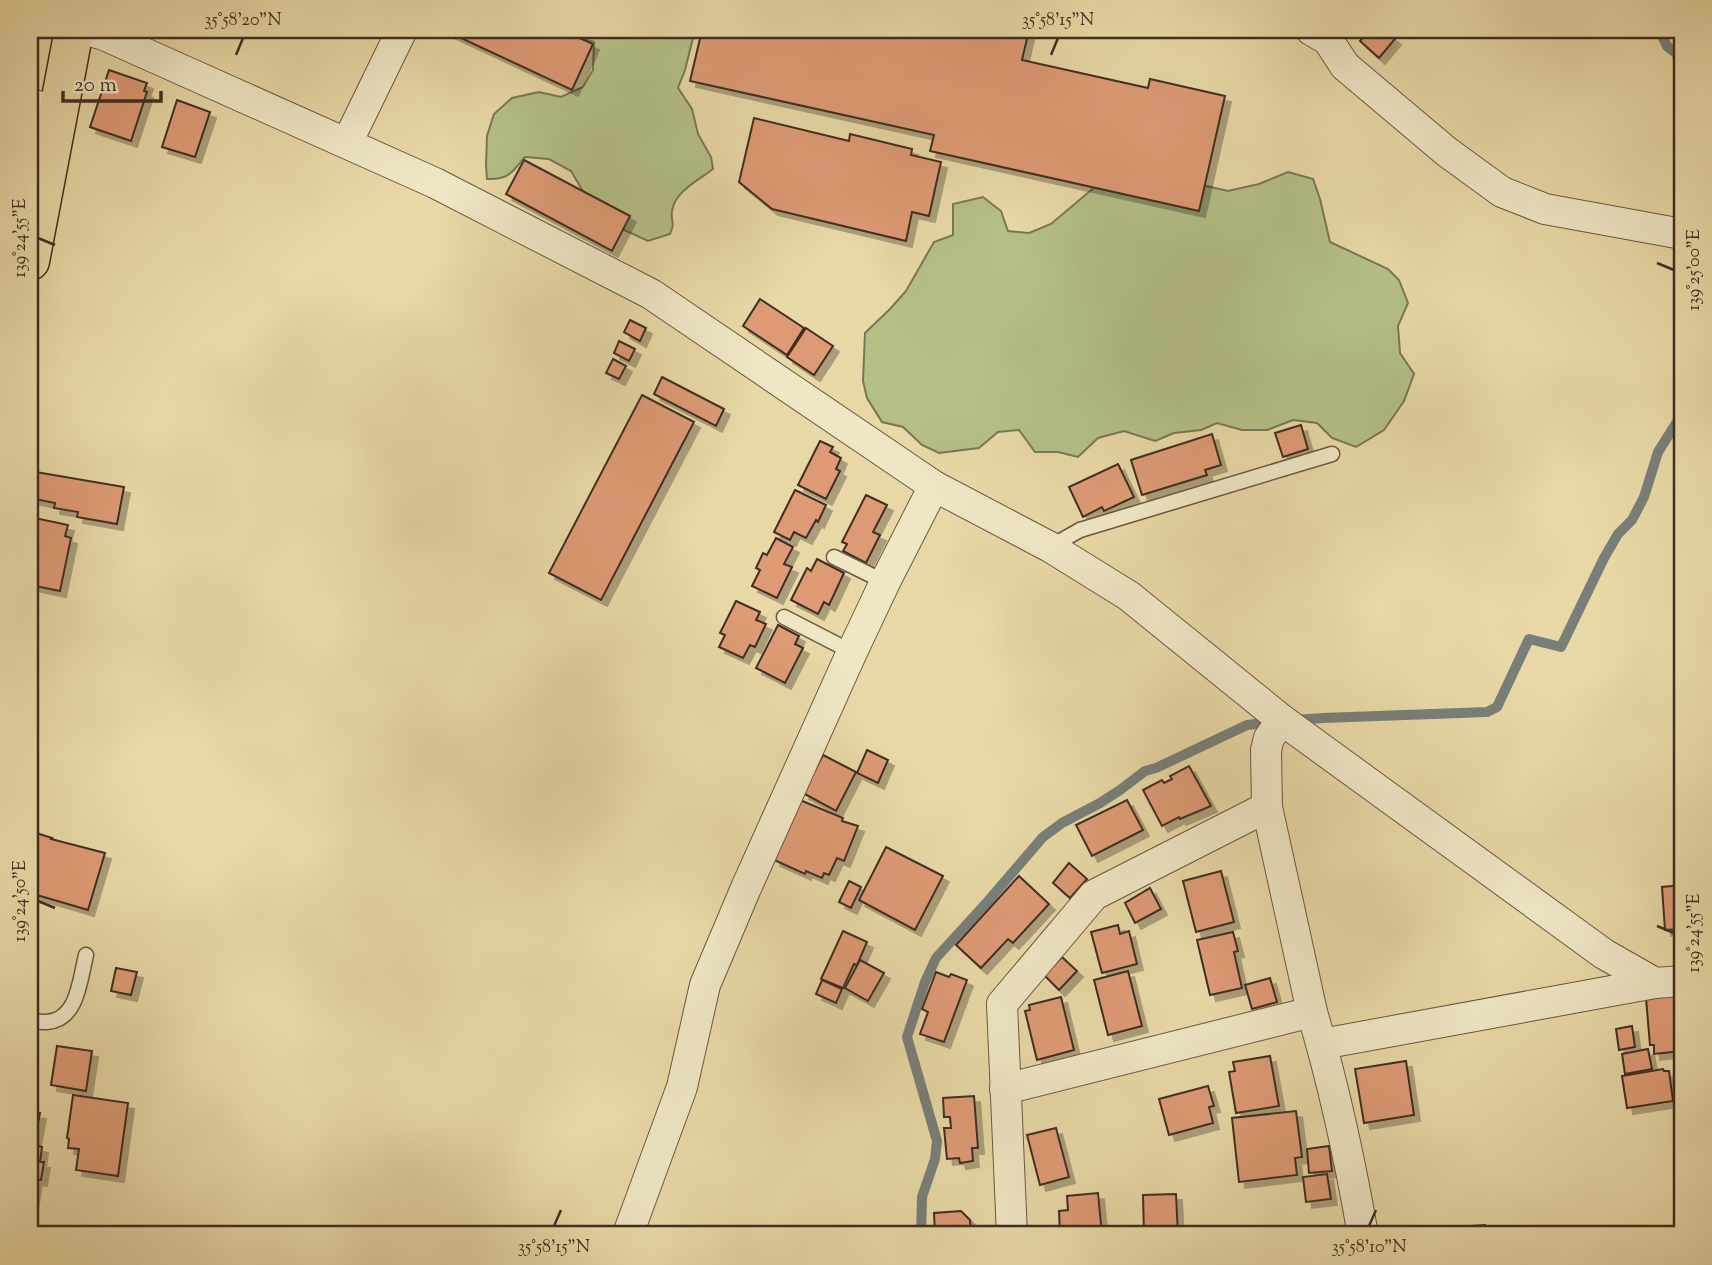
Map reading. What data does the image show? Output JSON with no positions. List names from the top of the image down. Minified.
{"scale_bar":"20 m","coordinates":["35°58'20\"N","35°58'15\"N","139°24'55\"E","139°25'00\"E","139°24'50\"E","35°58'10\"N"]}
